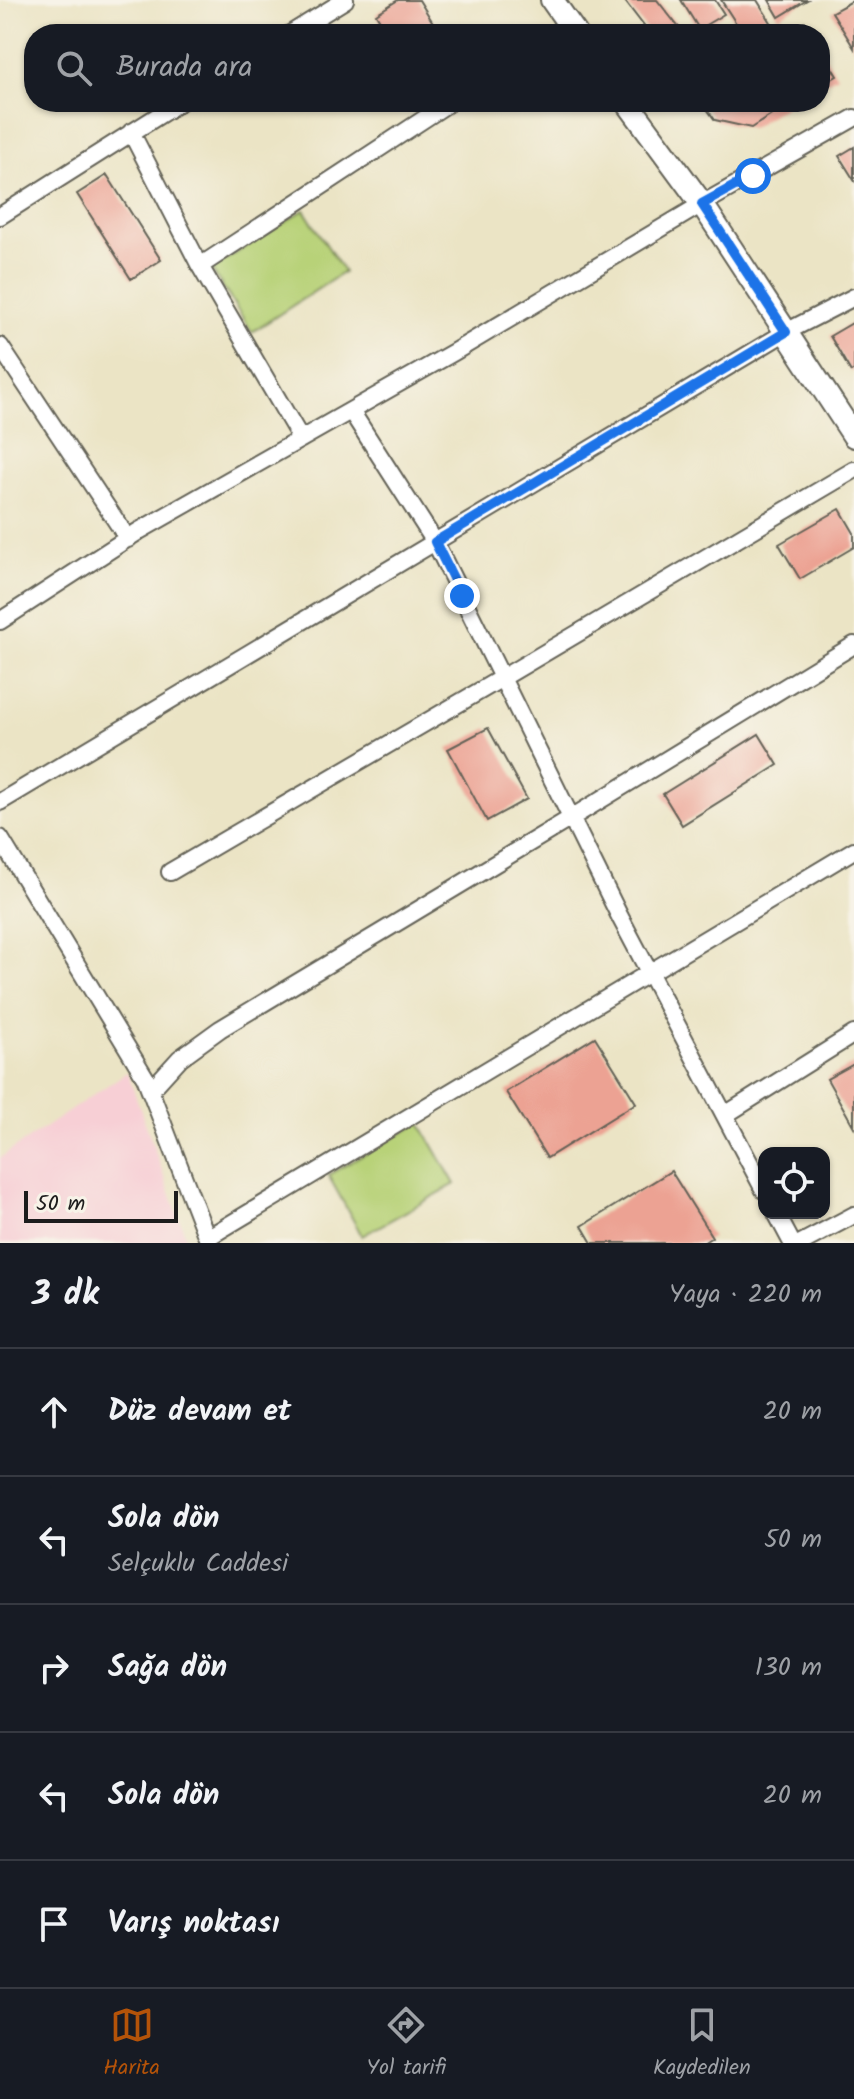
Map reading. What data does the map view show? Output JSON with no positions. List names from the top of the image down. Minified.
{"scale_bar":"50 m","page":{"search":"Burada ara","scale":"50 m","heading":["3 dk","Yaya · 220 m"],"list":[["Düz devam et","20 m"],["Sola dön","Selçuklu Caddesi","50 m"],["Sağa dön","130 m"],["Sola dön","20 m"],"Varış noktası"],"nav":["Harita","Yol tarifi","Kaydedilen"]}}
